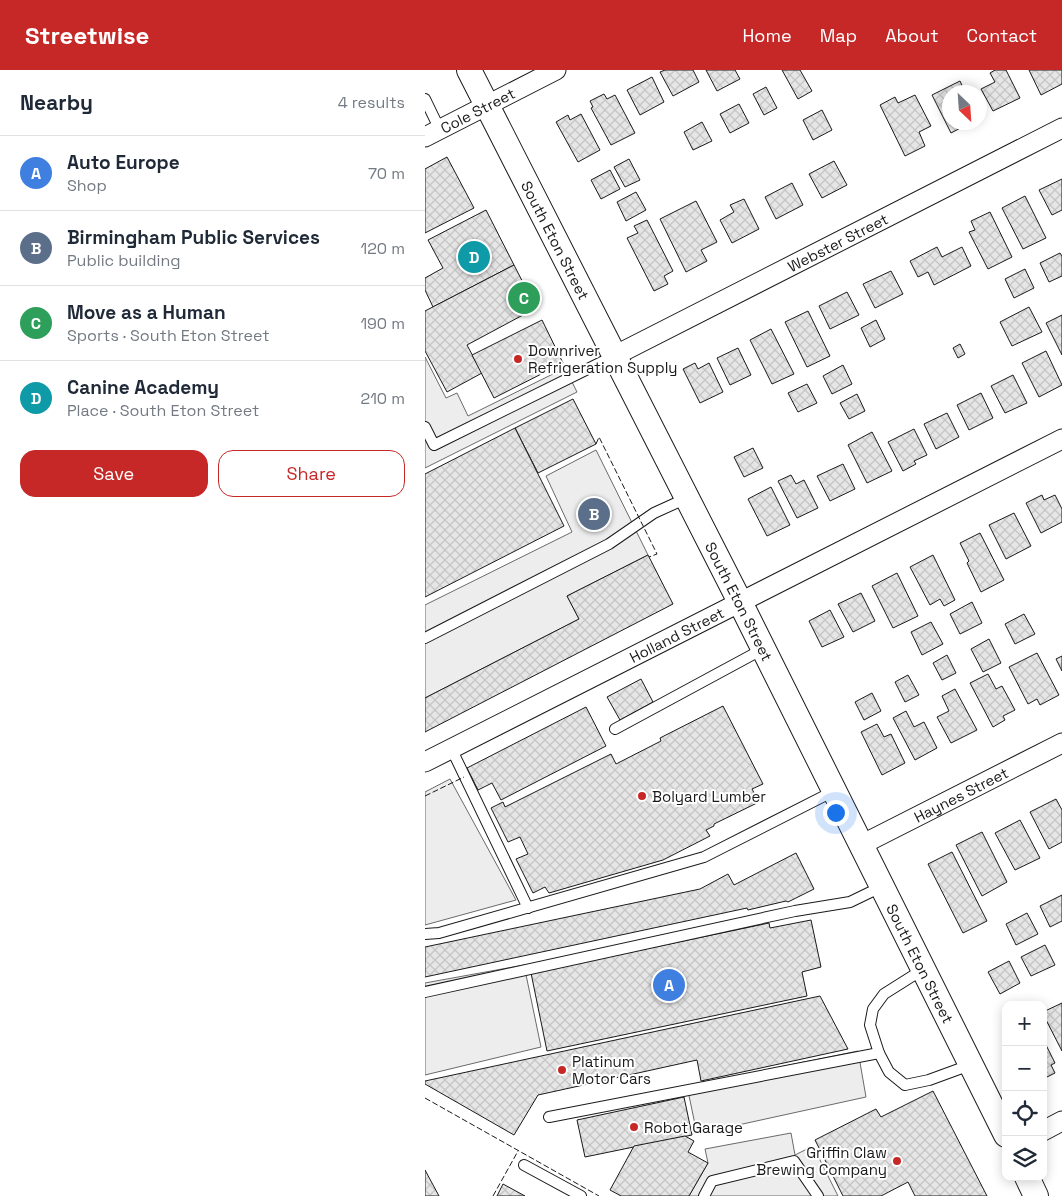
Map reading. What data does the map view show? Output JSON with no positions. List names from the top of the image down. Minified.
{"streets":{"street":["Cole Street","South Eton Street","Webster Street","Holland Street","Haynes Street"]},"crossings":[["Cole Street","South Eton Street"],["South Eton Street","Webster Street"],["South Eton Street","Holland Street"],["South Eton Street","Haynes Street"]],"places":["Downriver Refrigeration Supply","Bolyard Lumber","Platinum Motor Cars","Robot Garage","Griffin Claw Brewing Company"],"north":"bottom right","page":{"header":"Streetwise","nav":["Home","Map","About","Contact"],"heading":["Nearby","4 results"],"list":[{"mark":"A","name":"Auto Europe","note":"Shop","value":"70 m"},{"mark":"B","name":"Birmingham Public Services","note":"Public building","value":"120 m"},{"mark":"C","name":"Move as a Human","note":"Sports · South Eton Street","value":"190 m"},{"mark":"D","name":"Canine Academy","note":"Place · South Eton Street","value":"210 m"}],"pins":["D","C","B","A"],"buttons":["Save","Share"],"map_buttons":["+","−"]}}
